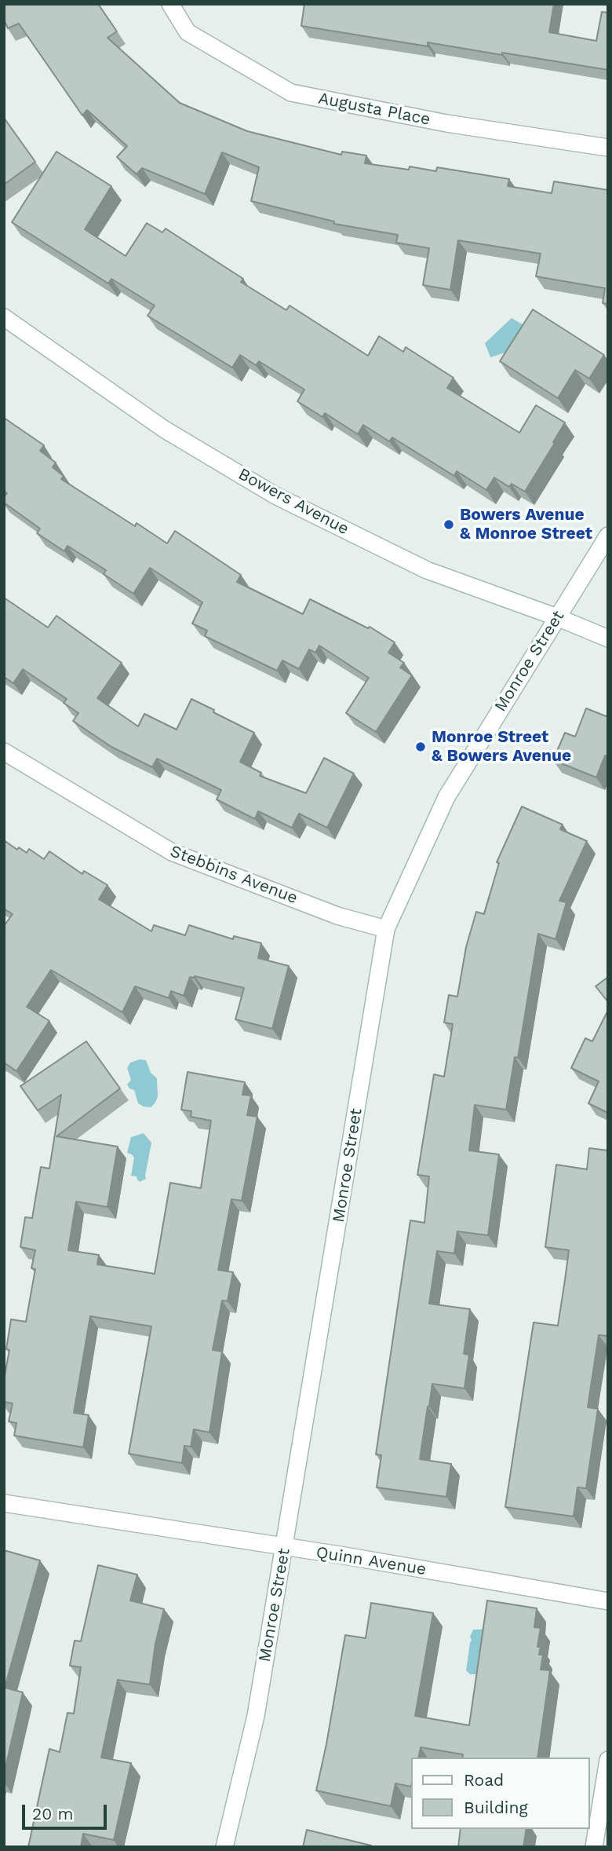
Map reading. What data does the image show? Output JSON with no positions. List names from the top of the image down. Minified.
{"streets":{"main road":["Augusta Place","Bowers Avenue","Monroe Street","Stebbins Avenue","Quinn Avenue"]},"crossings":[["Bowers Avenue","Monroe Street"],["Monroe Street","Stebbins Avenue"],["Monroe Street","Quinn Avenue"]],"places":["Bowers Avenue & Monroe Street","Monroe Street & Bowers Avenue"],"legend":["Road","Building"],"scale_bar":"20 m"}
